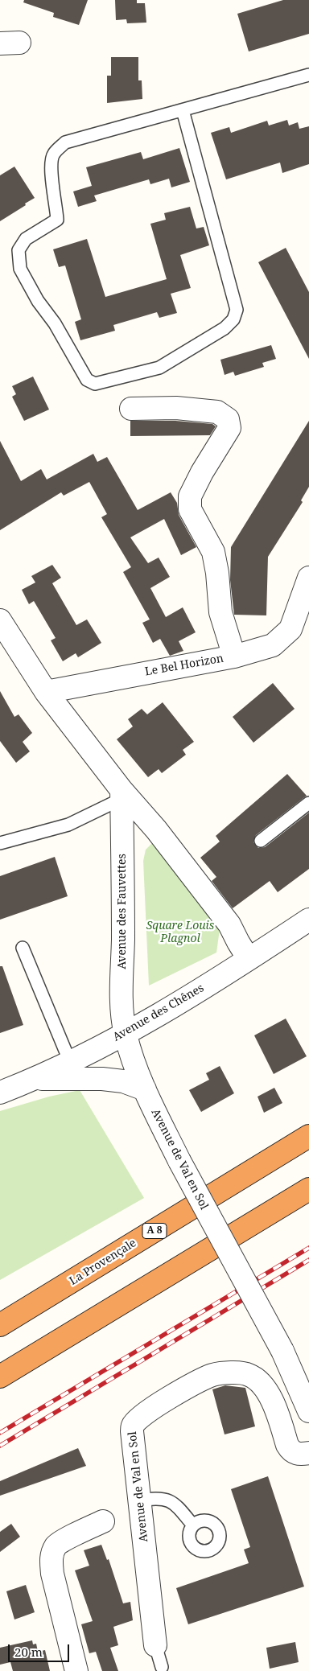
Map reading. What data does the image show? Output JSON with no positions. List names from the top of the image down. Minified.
{"streets":{"highway":["A 8","La Provençale"],"street":["Le Bel Horizon","Avenue des Fauvettes","Avenue des Chênes","Avenue de Val en Sol"]},"crossings":[["Avenue des Fauvettes","Avenue des Chênes"],["Avenue des Fauvettes","Avenue de Val en Sol"],["Avenue des Chênes","Avenue de Val en Sol"]],"parks":["Square Louis Plagnol"],"scale_bar":"20 m"}
